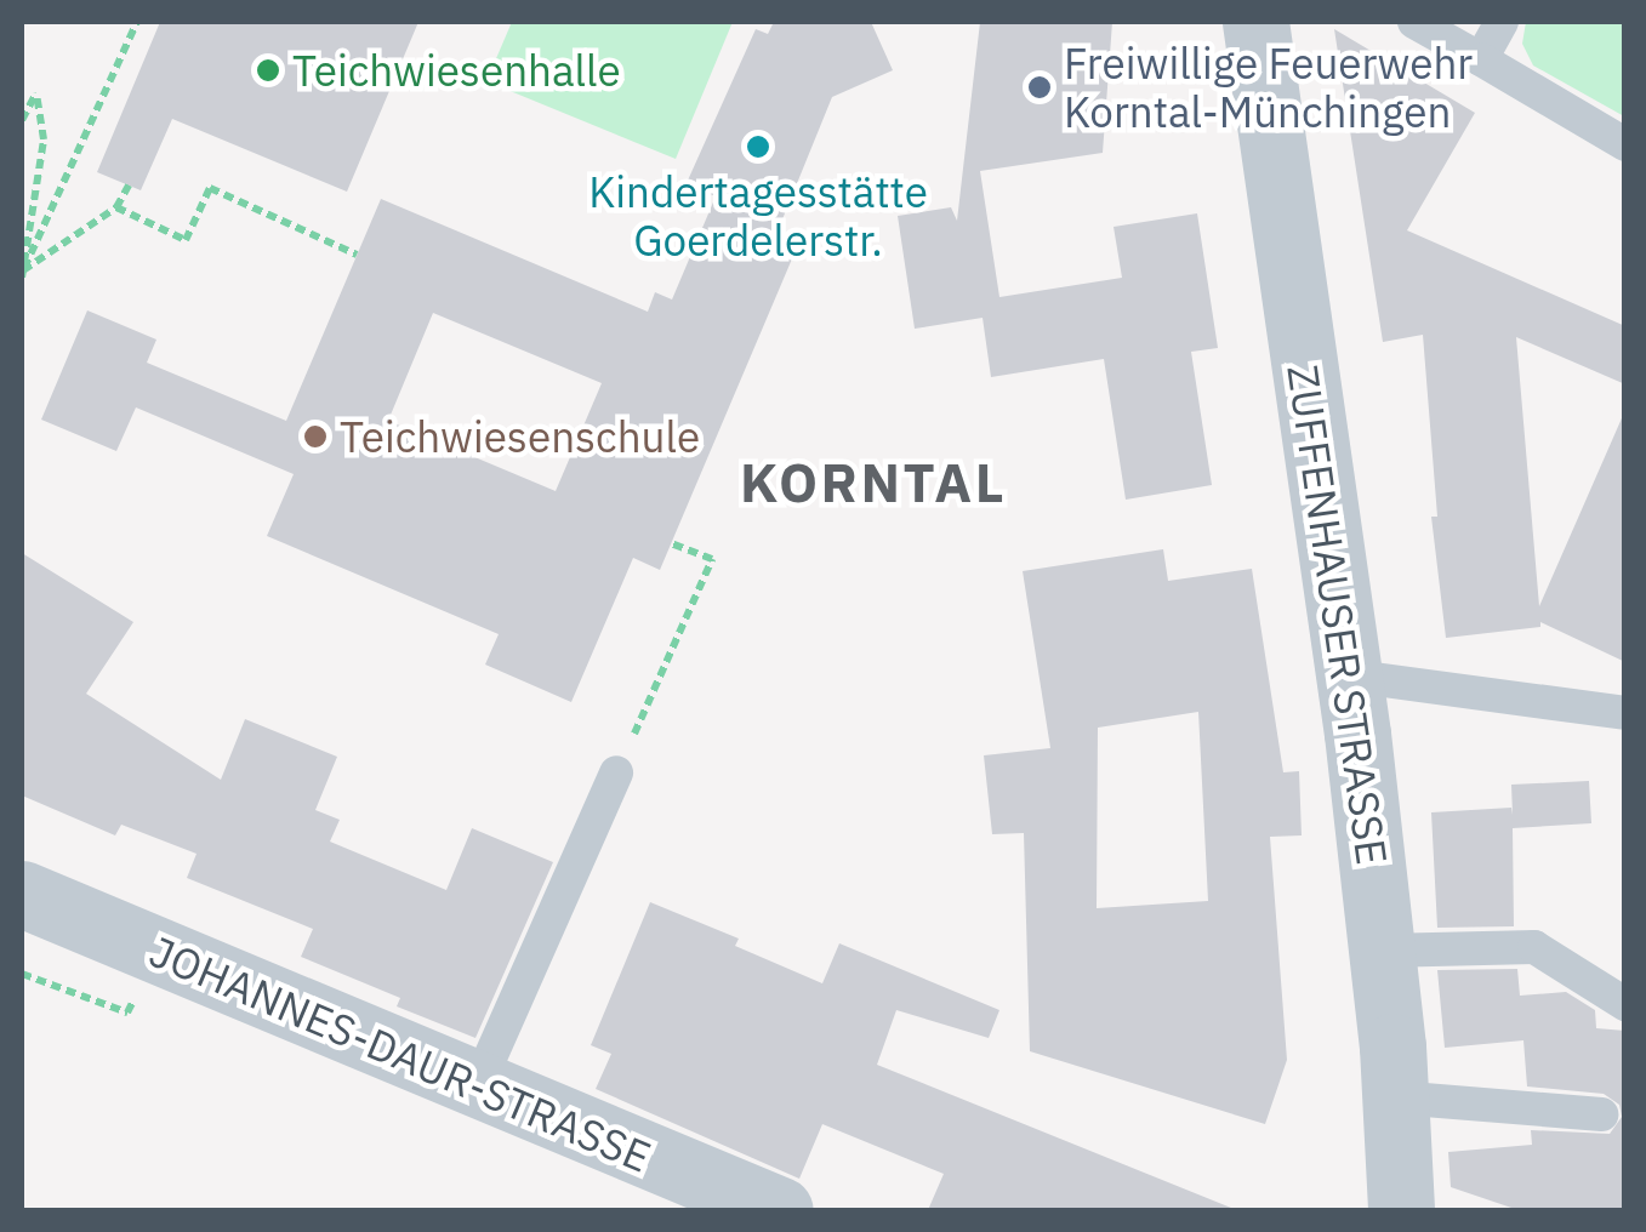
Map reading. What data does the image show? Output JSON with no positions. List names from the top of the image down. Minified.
{"streets":{"street":["ZUFFENHAUSER STRASSE","JOHANNES-DAUR-STRASSE"]},"districts":["KORNTAL"],"places":["Teichwiesenhalle","Freiwillige Feuerwehr Korntal-Münchingen","Kindertagesstätte Goerdelerstr.","Teichwiesenschule"]}
